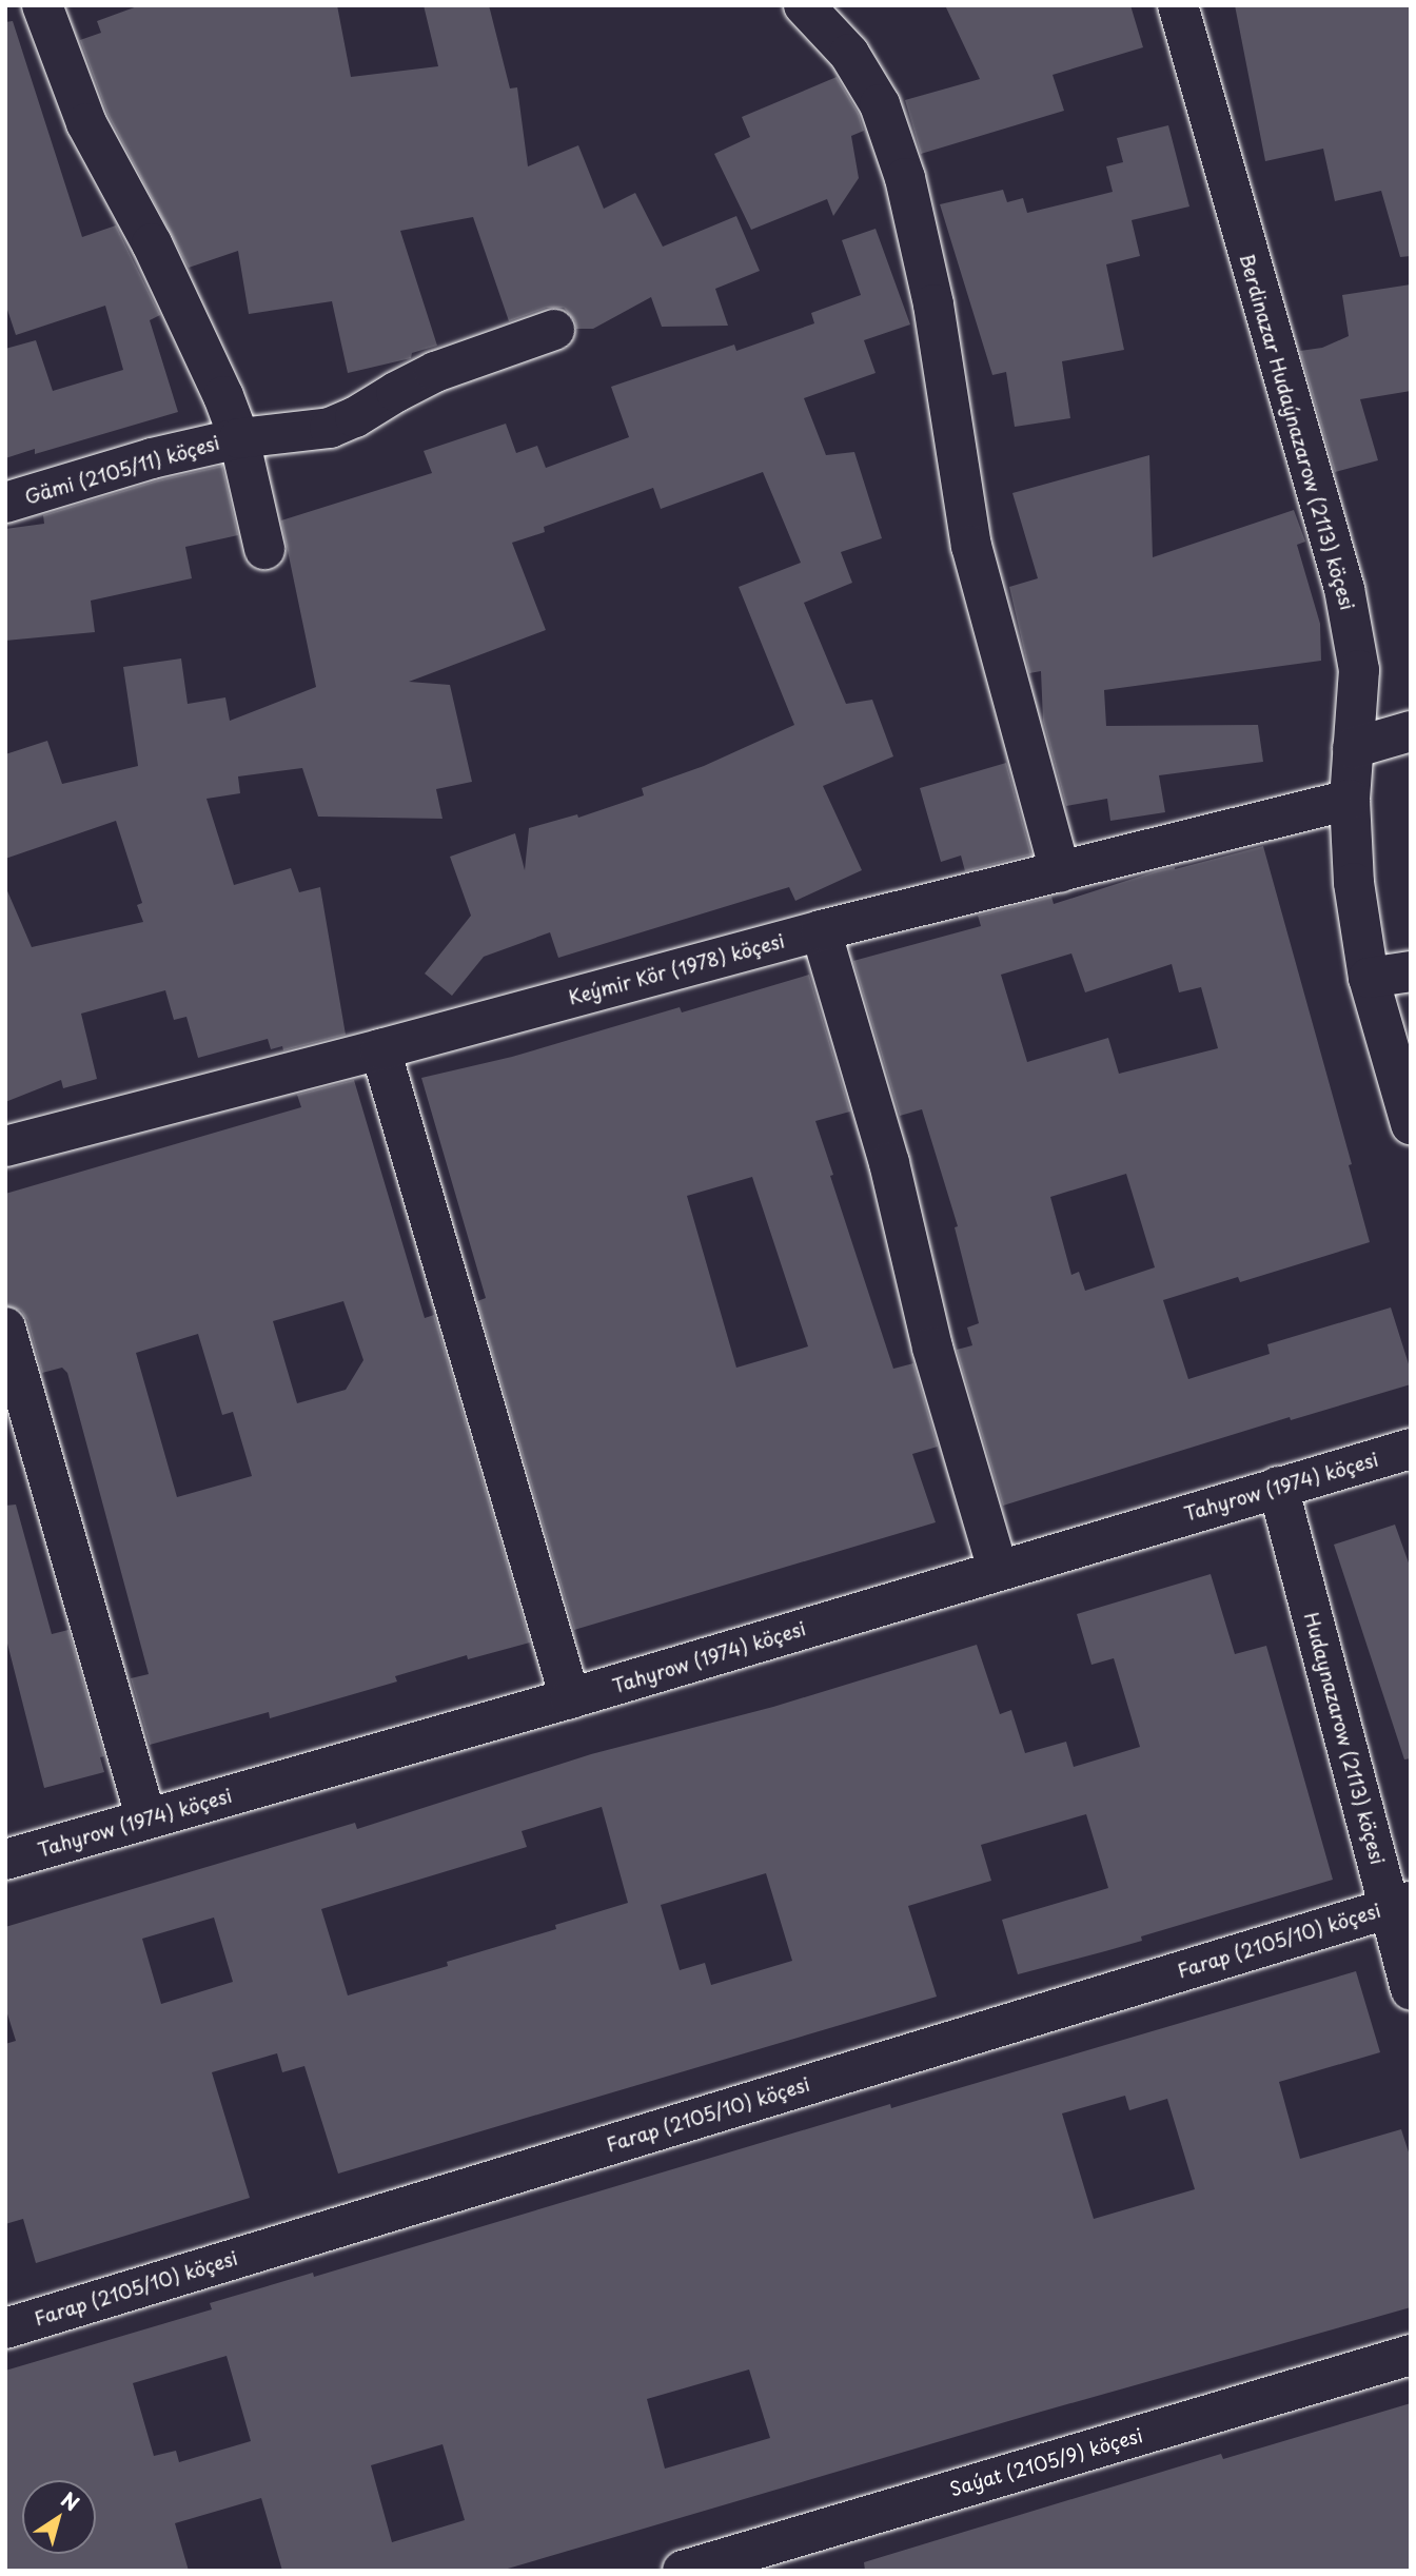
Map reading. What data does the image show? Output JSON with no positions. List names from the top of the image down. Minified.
{"streets":{"street":["Berdinazar Hudaýnazarow (2113) köçesi","Gämi (2105/11) köçesi","Keýmir Kör (1978) köçesi","Tahyrow (1974) köçesi","Hudaynazarow (2113) köçesi","Farap (2105/10) köçesi","Saýat (2105/9) köçesi"]},"crossings":[["Berdinazar Hudaýnazarow (2113) köçesi","Keýmir Kör (1978) köçesi"],["Tahyrow (1974) köçesi","Hudaynazarow (2113) köçesi"],["Hudaynazarow (2113) köçesi","Farap (2105/10) köçesi"]],"north":"top right"}
